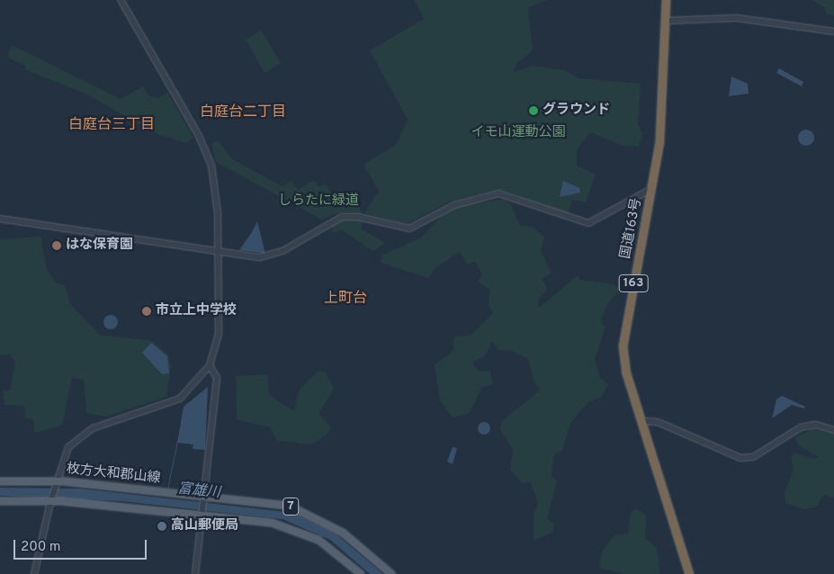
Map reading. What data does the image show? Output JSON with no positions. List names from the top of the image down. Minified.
{"streets":{"highway":["国道163号","163"],"main road":["枚方大和郡山線","7"]},"districts":["白庭台二丁目","白庭台三丁目","上町台"],"water":["富雄川"],"parks":["イモ山運動公園","しらたに緑道"],"places":["グラウンド","はな保育園","市立上中学校","高山郵便局"],"scale_bar":"200 m"}
